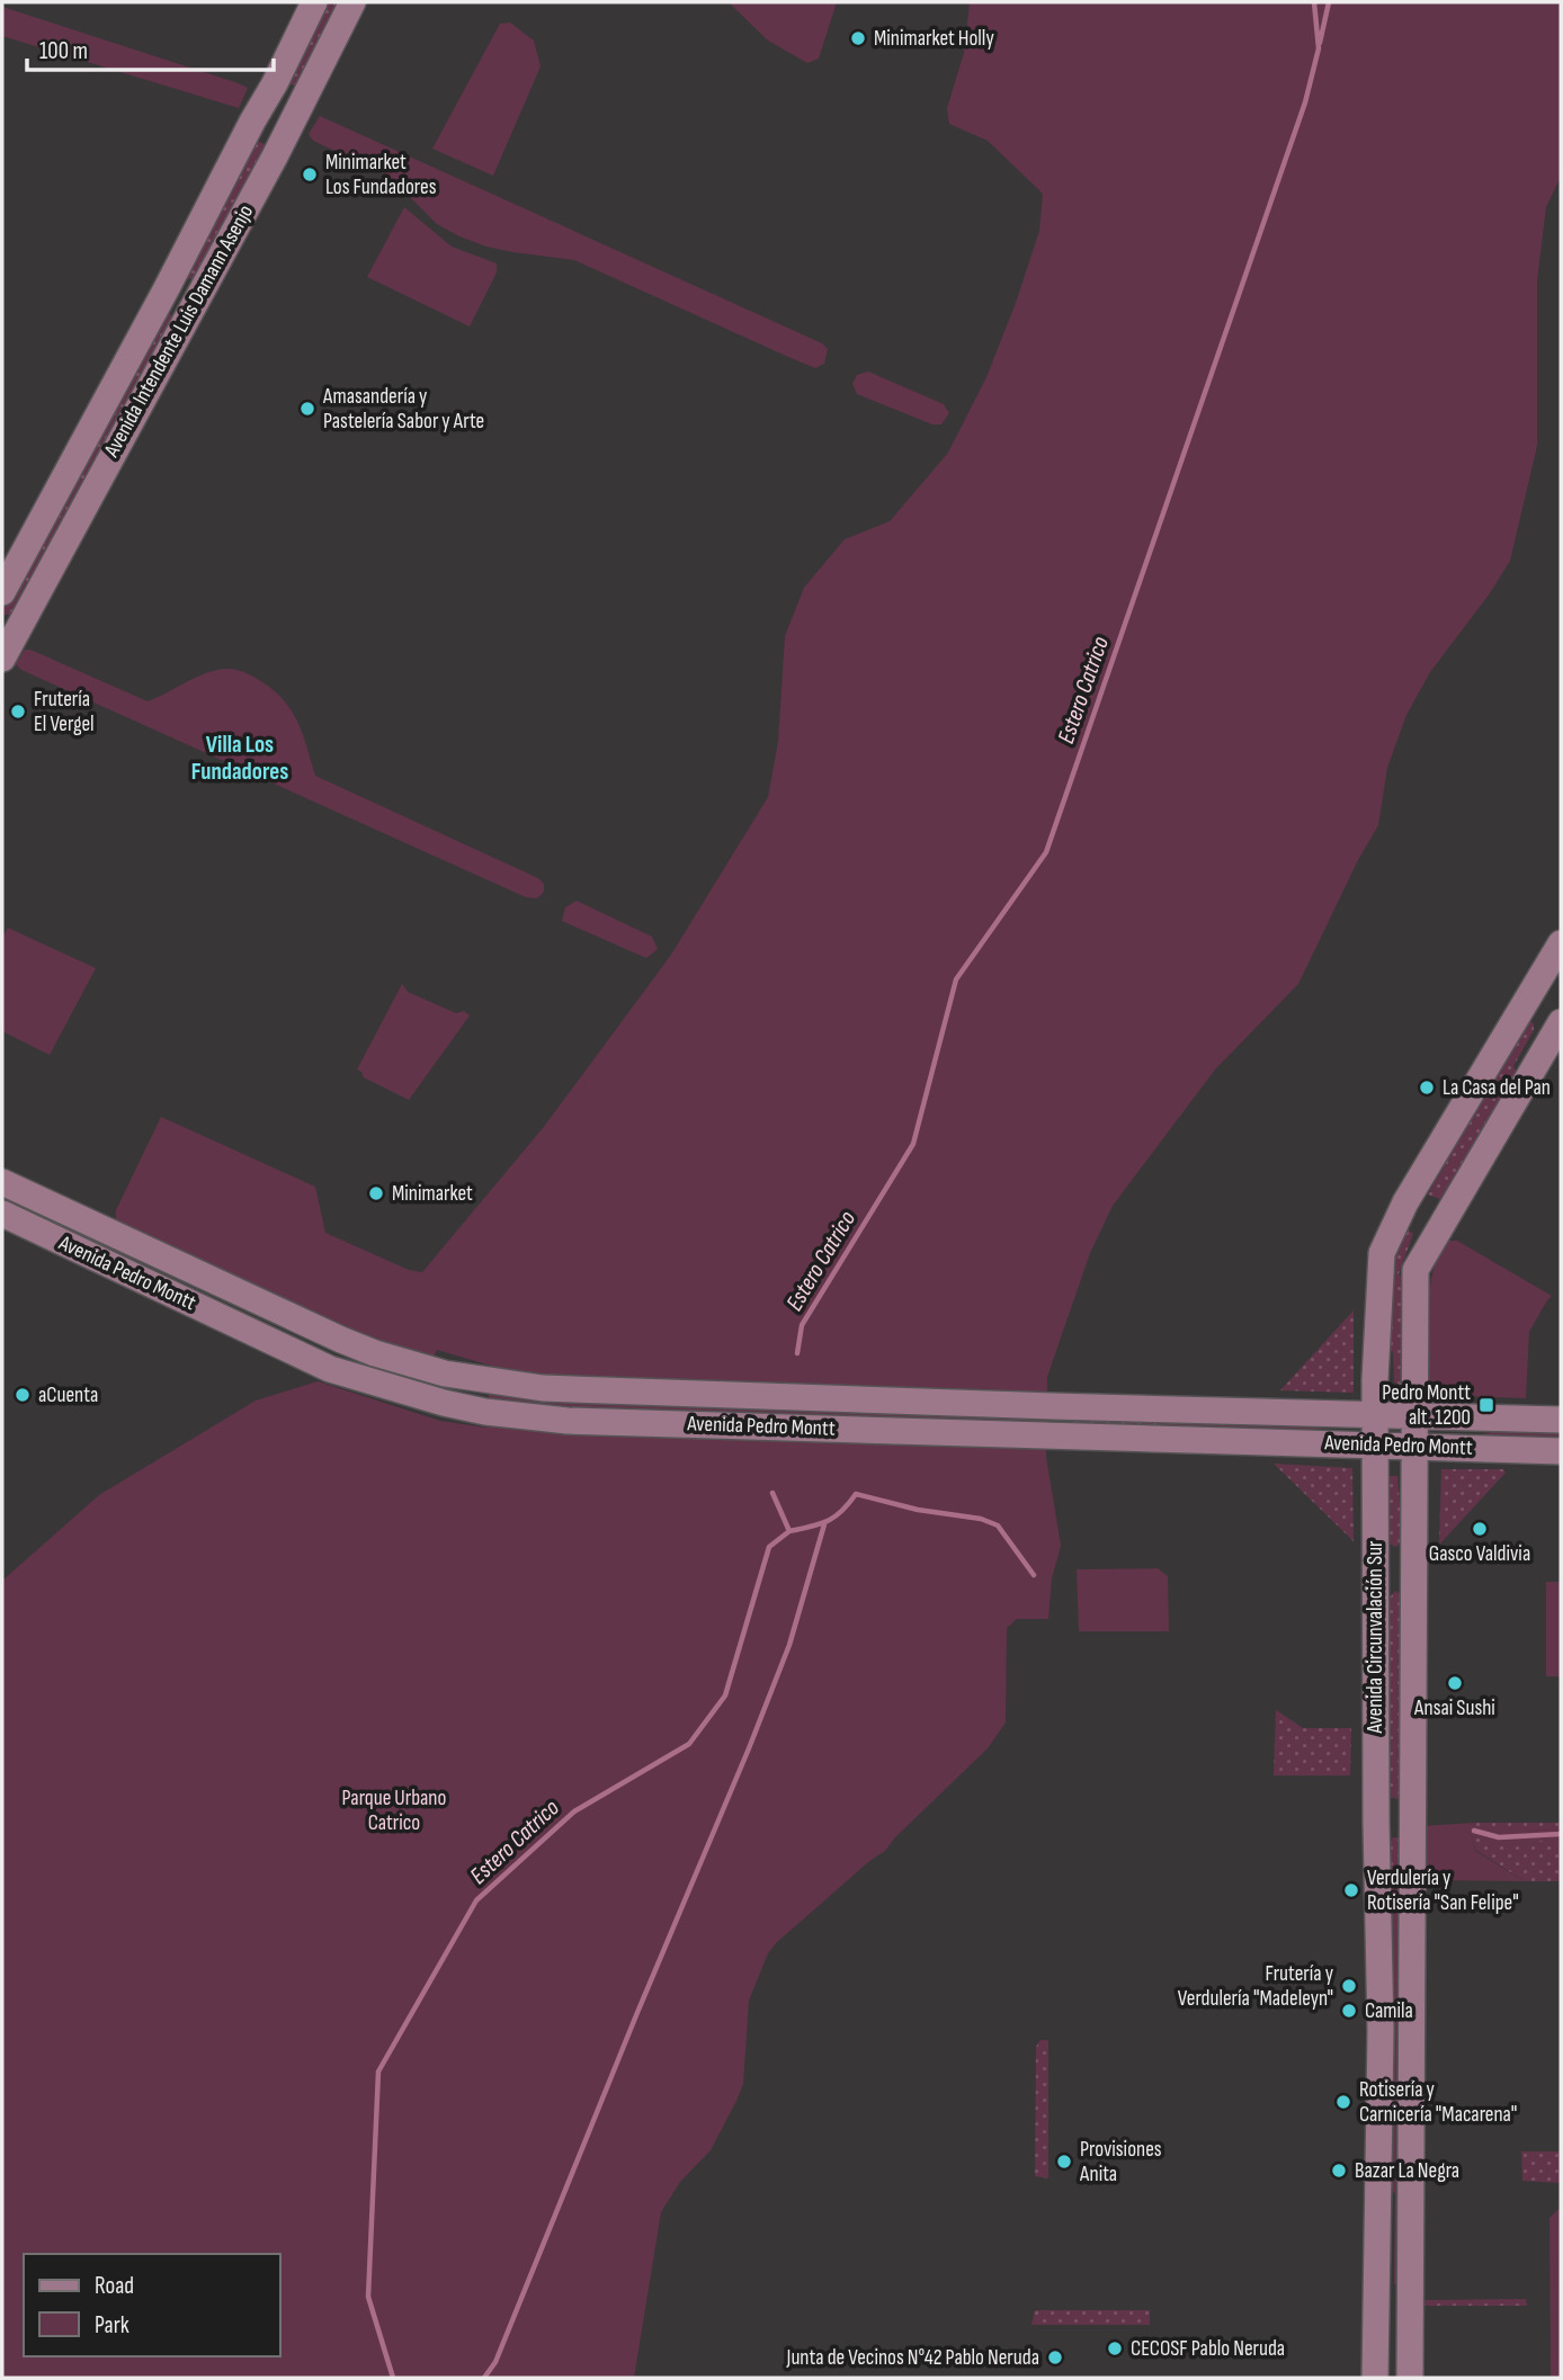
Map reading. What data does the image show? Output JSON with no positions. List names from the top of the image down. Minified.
{"streets":{"main road":["Avenida Intendente Luis Damann Asenjo","Avenida Pedro Montt","Avenida Circunvalación Sur"]},"crossings":[["Avenida Pedro Montt","Avenida Circunvalación Sur"]],"districts":["Villa Los Fundadores"],"water":["Estero Catrico"],"parks":["Parque Urbano Catrico"],"places":{"other":["Minimarket Holly","Minimarket Los Fundadores","Amasandería y Pastelería Sabor y Arte","Frutería El Vergel","La Casa del Pan","Minimarket","aCuenta","Gasco Valdivia","Ansai Sushi","Verdulería y Rotisería \"San Felipe\"","Frutería y Verdulería \"Madeleyn\"","Camila","Rotisería y Carnicería \"Macarena\"","Provisiones Anita","Bazar La Negra","CECOSF Pablo Neruda","Junta de Vecinos N°42 Pablo Neruda"],"transit":["Pedro Montt alt. 1200"]},"legend":["Road","Park"],"scale_bar":"100 m"}
